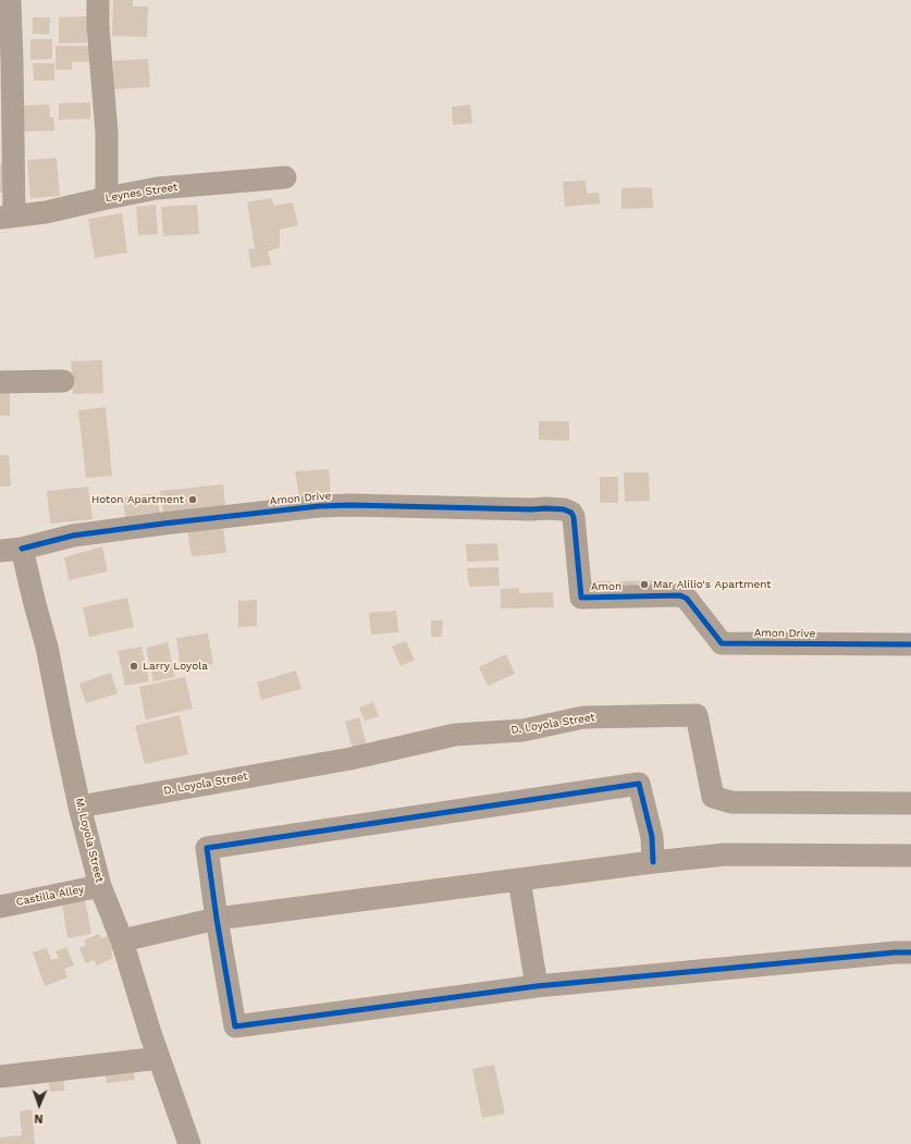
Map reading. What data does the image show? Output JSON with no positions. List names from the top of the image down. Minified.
{"streets":{"street":["Leynes Street","Amon Drive","Amon","D. Loyola Street","M. Loyola Street","Castilla Alley"]},"crossings":[["Amon Drive","Amon"],["Amon Drive","M. Loyola Street"],["D. Loyola Street","M. Loyola Street"],["M. Loyola Street","Castilla Alley"]],"places":["Hoton Apartment","Mar Alilio's Apartment","Larry Loyola"],"north":"bottom"}
